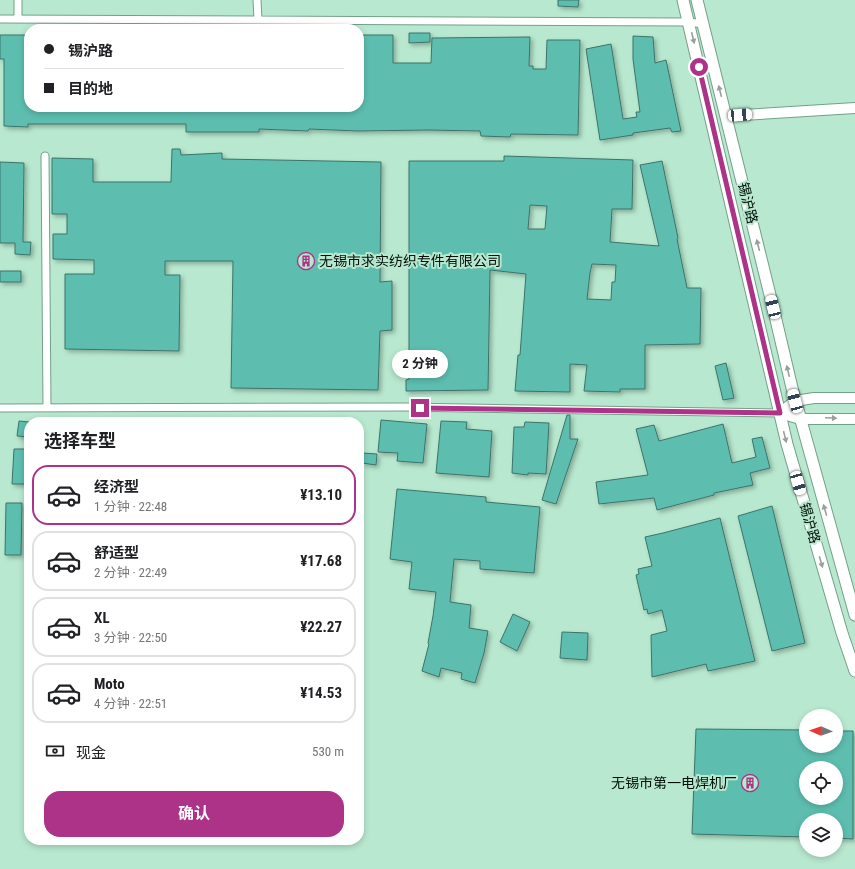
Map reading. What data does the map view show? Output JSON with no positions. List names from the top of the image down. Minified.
{"streets":{"main road":["锡沪路"]},"places":{"building":["无锡市求实纺织专件有限公司","无锡市第一电焊机厂"]},"north":"left","page":{"banner":["锡沪路","目的地"],"bubble":"2 分钟","heading":"选择车型","list":[{"name":"经济型","note":"1 分钟 · 22:48","value":"¥13.10"},{"name":"舒适型","note":"2 分钟 · 22:49","value":"¥17.68"},{"name":"XL","note":"3 分钟 · 22:50","value":"¥22.27"},{"name":"Moto","note":"4 分钟 · 22:51","value":"¥14.53"}],"pay":["现金","530 m"],"buttons":"确认"}}
